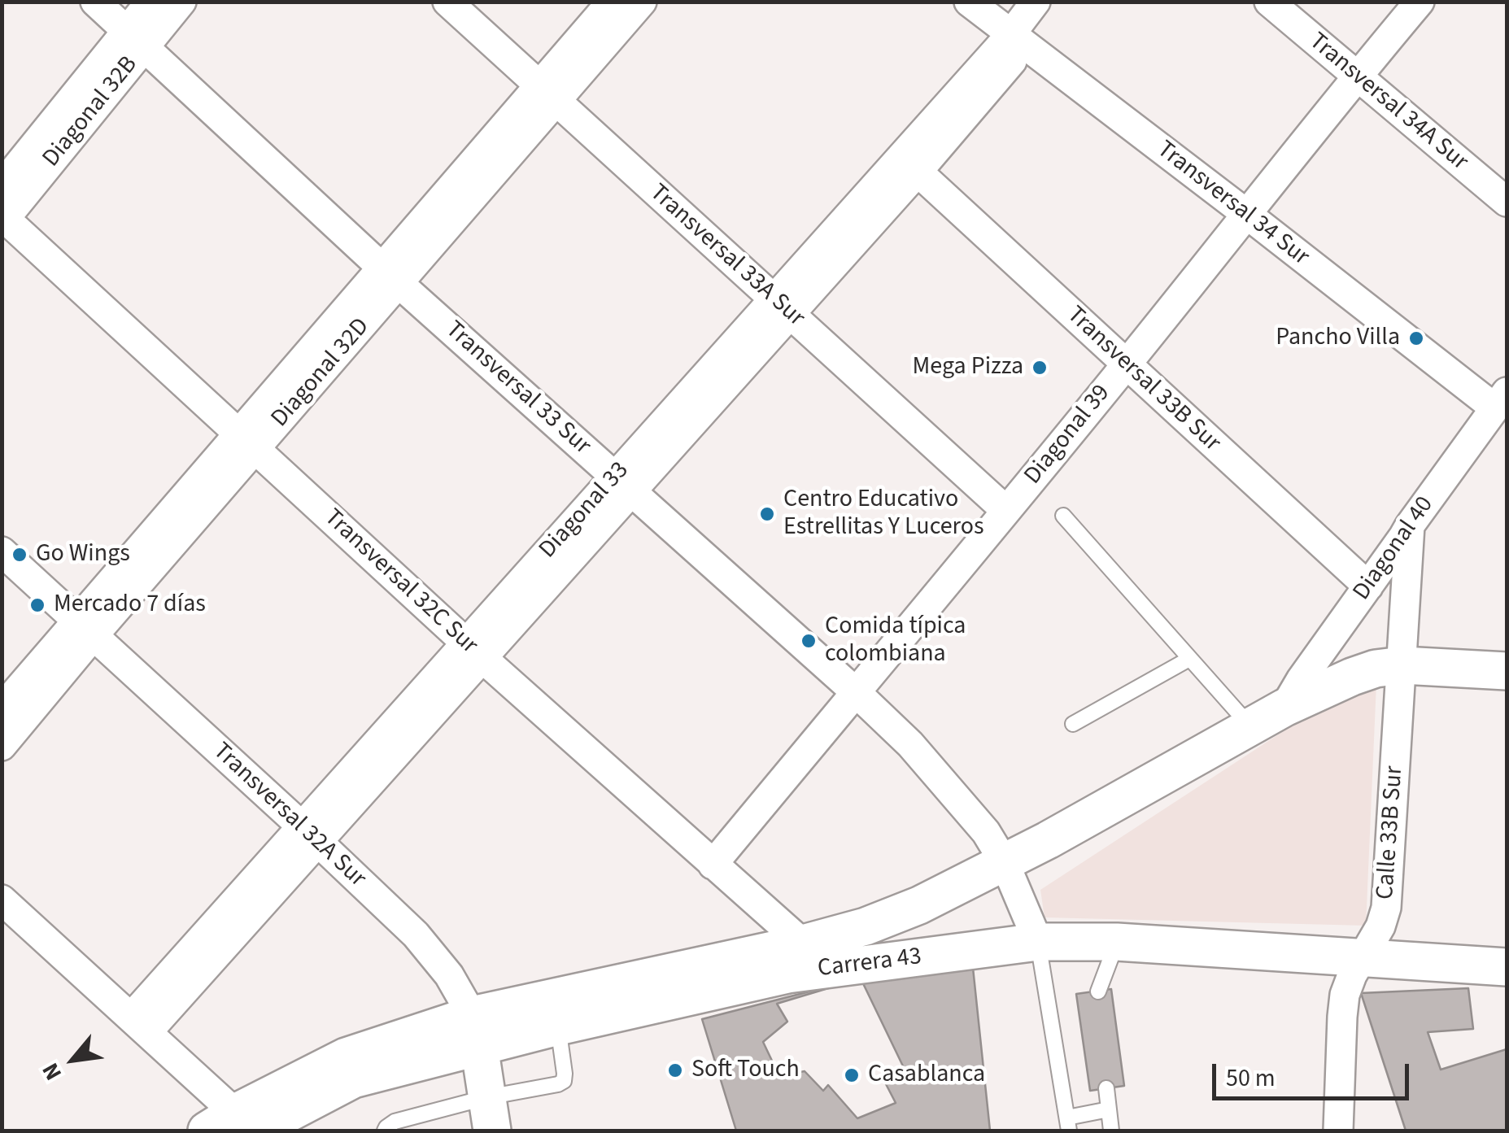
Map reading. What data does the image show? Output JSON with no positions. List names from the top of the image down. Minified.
{"streets":{"street":["Transversal 34A Sur","Diagonal 32B","Transversal 34 Sur","Transversal 33A Sur","Diagonal 32D","Transversal 33B Sur","Transversal 33 Sur","Diagonal 39","Diagonal 33","Diagonal 40","Transversal 32C Sur","Transversal 32A Sur","Calle 33B Sur","Carrera 43"]},"crossings":[["Transversal 34A Sur","Diagonal 39"],["Diagonal 32B","Transversal 33 Sur"],["Diagonal 32B","Transversal 32C Sur"],["Transversal 34 Sur","Diagonal 39"],["Transversal 34 Sur","Diagonal 33"],["Transversal 34 Sur","Diagonal 40"],["Transversal 33A Sur","Diagonal 32D"],["Transversal 33A Sur","Diagonal 39"],["Transversal 33A Sur","Diagonal 33"],["Diagonal 32D","Transversal 33 Sur"],["Diagonal 32D","Transversal 32C Sur"],["Diagonal 32D","Transversal 32A Sur"],["Transversal 33B Sur","Diagonal 39"],["Transversal 33B Sur","Diagonal 33"],["Transversal 33B Sur","Diagonal 40"],["Transversal 33 Sur","Diagonal 39"],["Transversal 33 Sur","Diagonal 33"],["Transversal 33 Sur","Carrera 43"],["Diagonal 39","Transversal 32C Sur"],["Diagonal 33","Transversal 32C Sur"],["Diagonal 33","Transversal 32A Sur"],["Diagonal 40","Calle 33B Sur"],["Diagonal 40","Carrera 43"],["Transversal 32C Sur","Carrera 43"],["Transversal 32A Sur","Carrera 43"],["Calle 33B Sur","Carrera 43"]],"places":["Pancho Villa","Mega Pizza","Centro Educativo Estrellitas Y Luceros","Go Wings","Mercado 7 días","Comida típica colombiana","Soft Touch","Casablanca"],"scale_bar":"50 m","north":"bottom left"}
